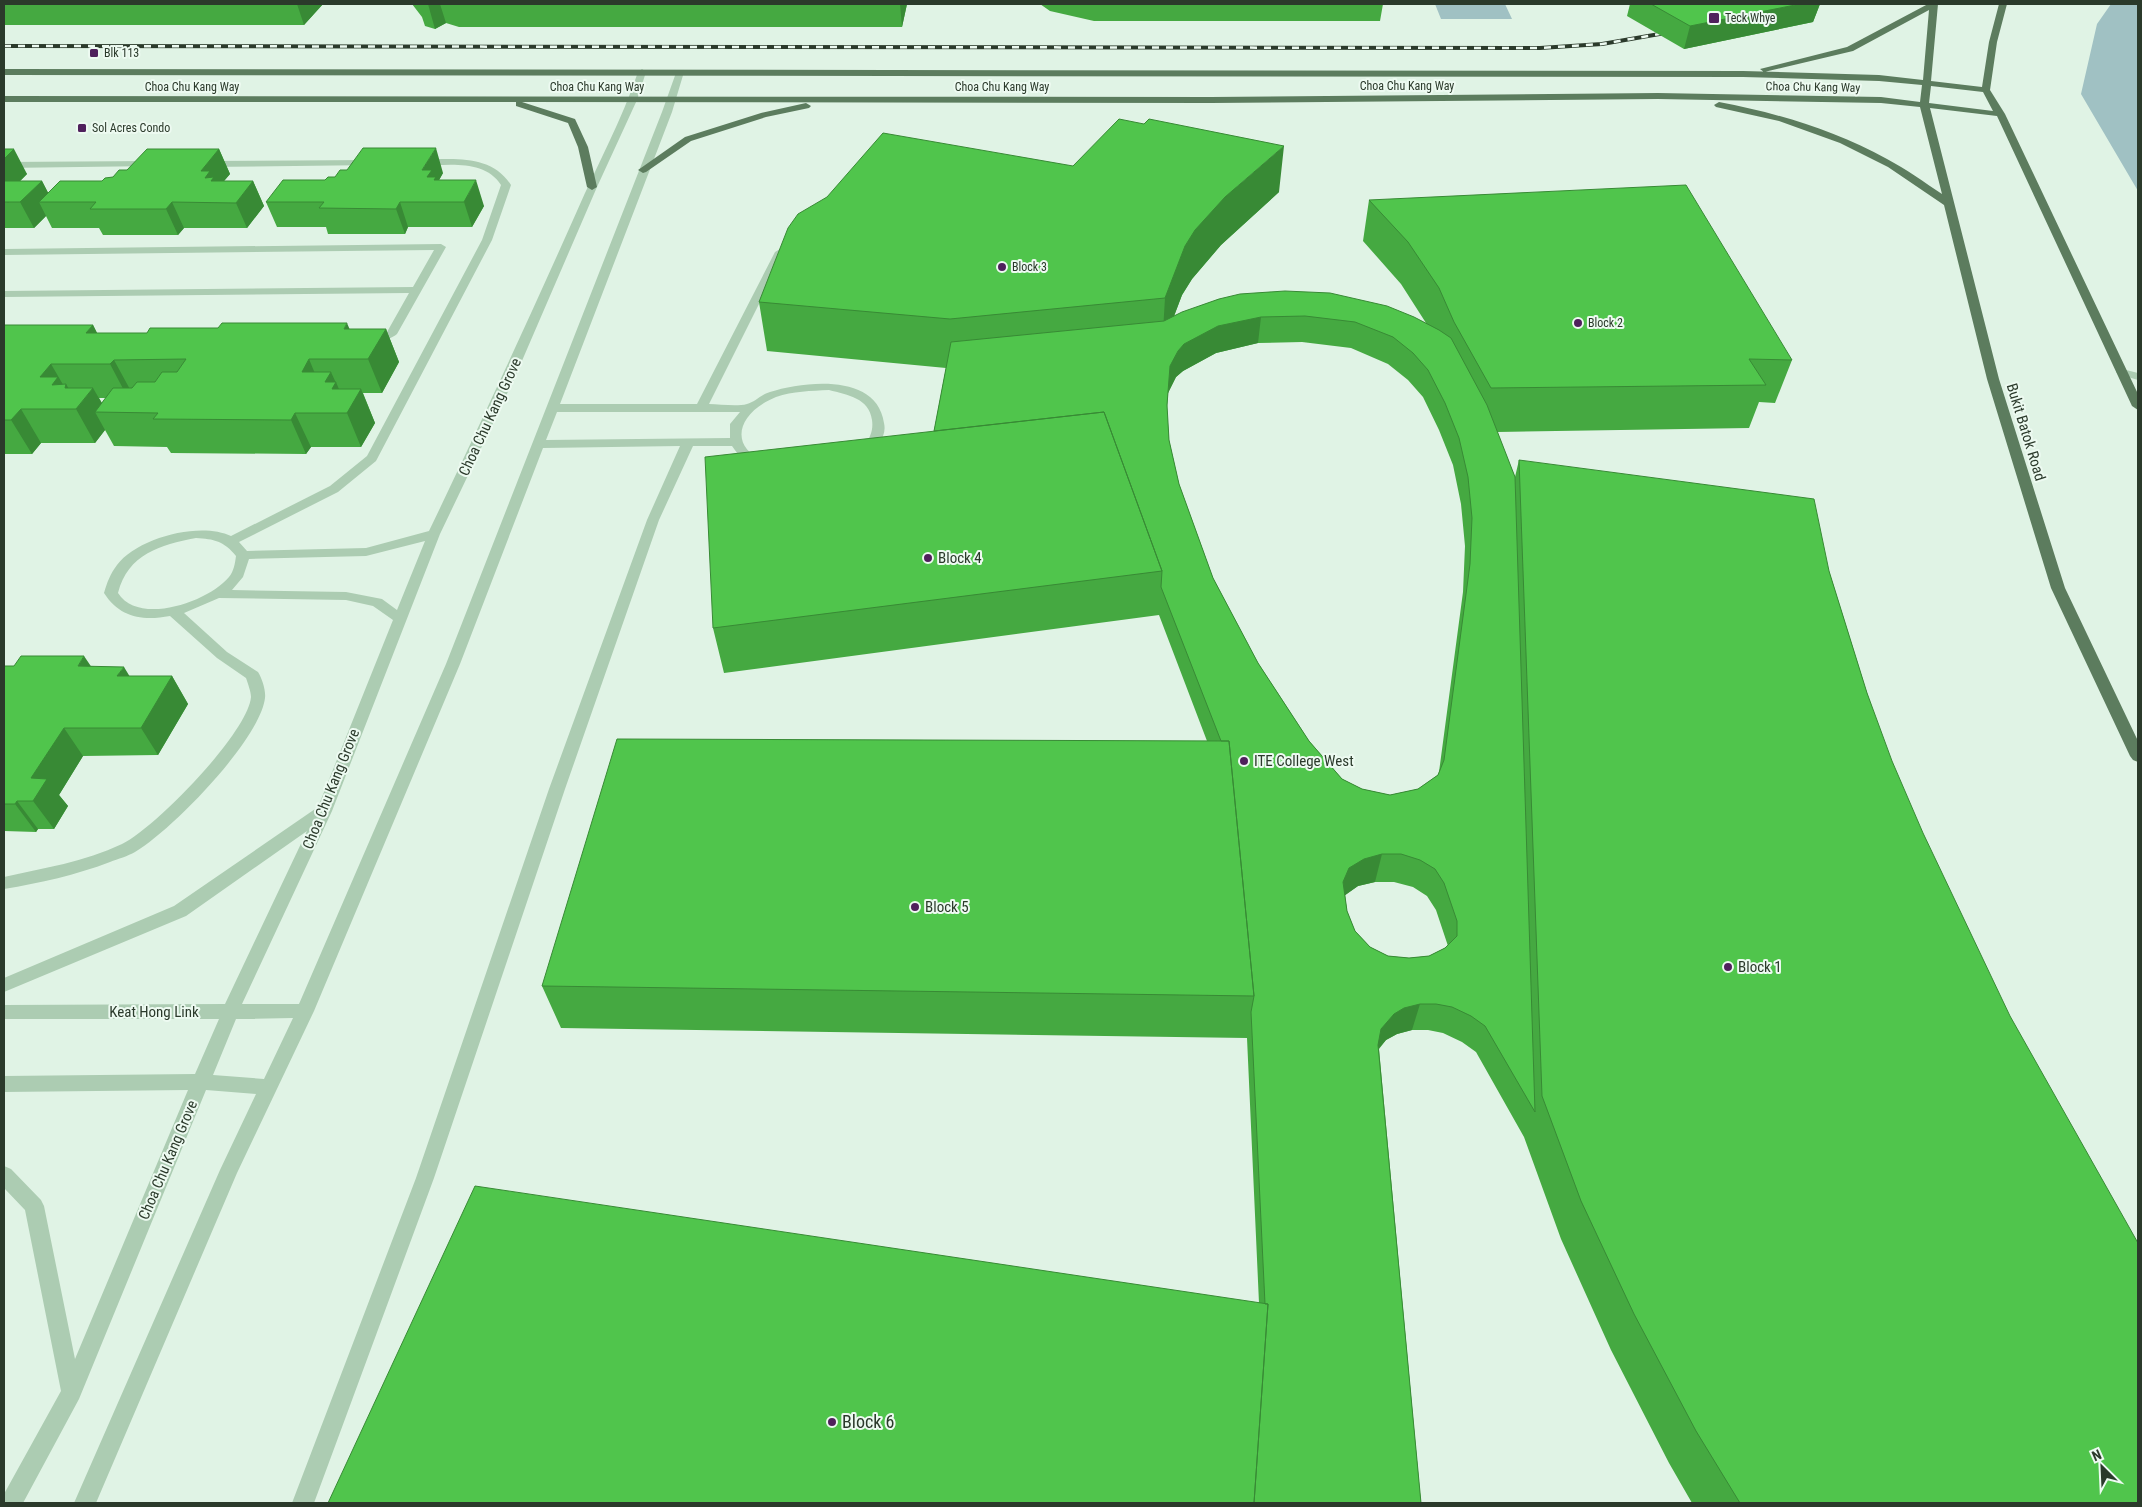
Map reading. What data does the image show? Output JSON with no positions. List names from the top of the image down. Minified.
{"streets":{"main road":["Choa Chu Kang Way","Bukit Batok Road"],"street":["Choa Chu Kang Grove","Keat Hong Link"]},"crossings":[["Choa Chu Kang Way","Choa Chu Kang Grove"],["Choa Chu Kang Way","Bukit Batok Road"],["Choa Chu Kang Grove","Keat Hong Link"]],"places":{"transit":["Teck Whye","Blk 113","Sol Acres Condo"],"other":["Block 3","Block 2","Block 4","ITE College West","Block 5","Block 1","Block 6"]},"north":"top left"}
